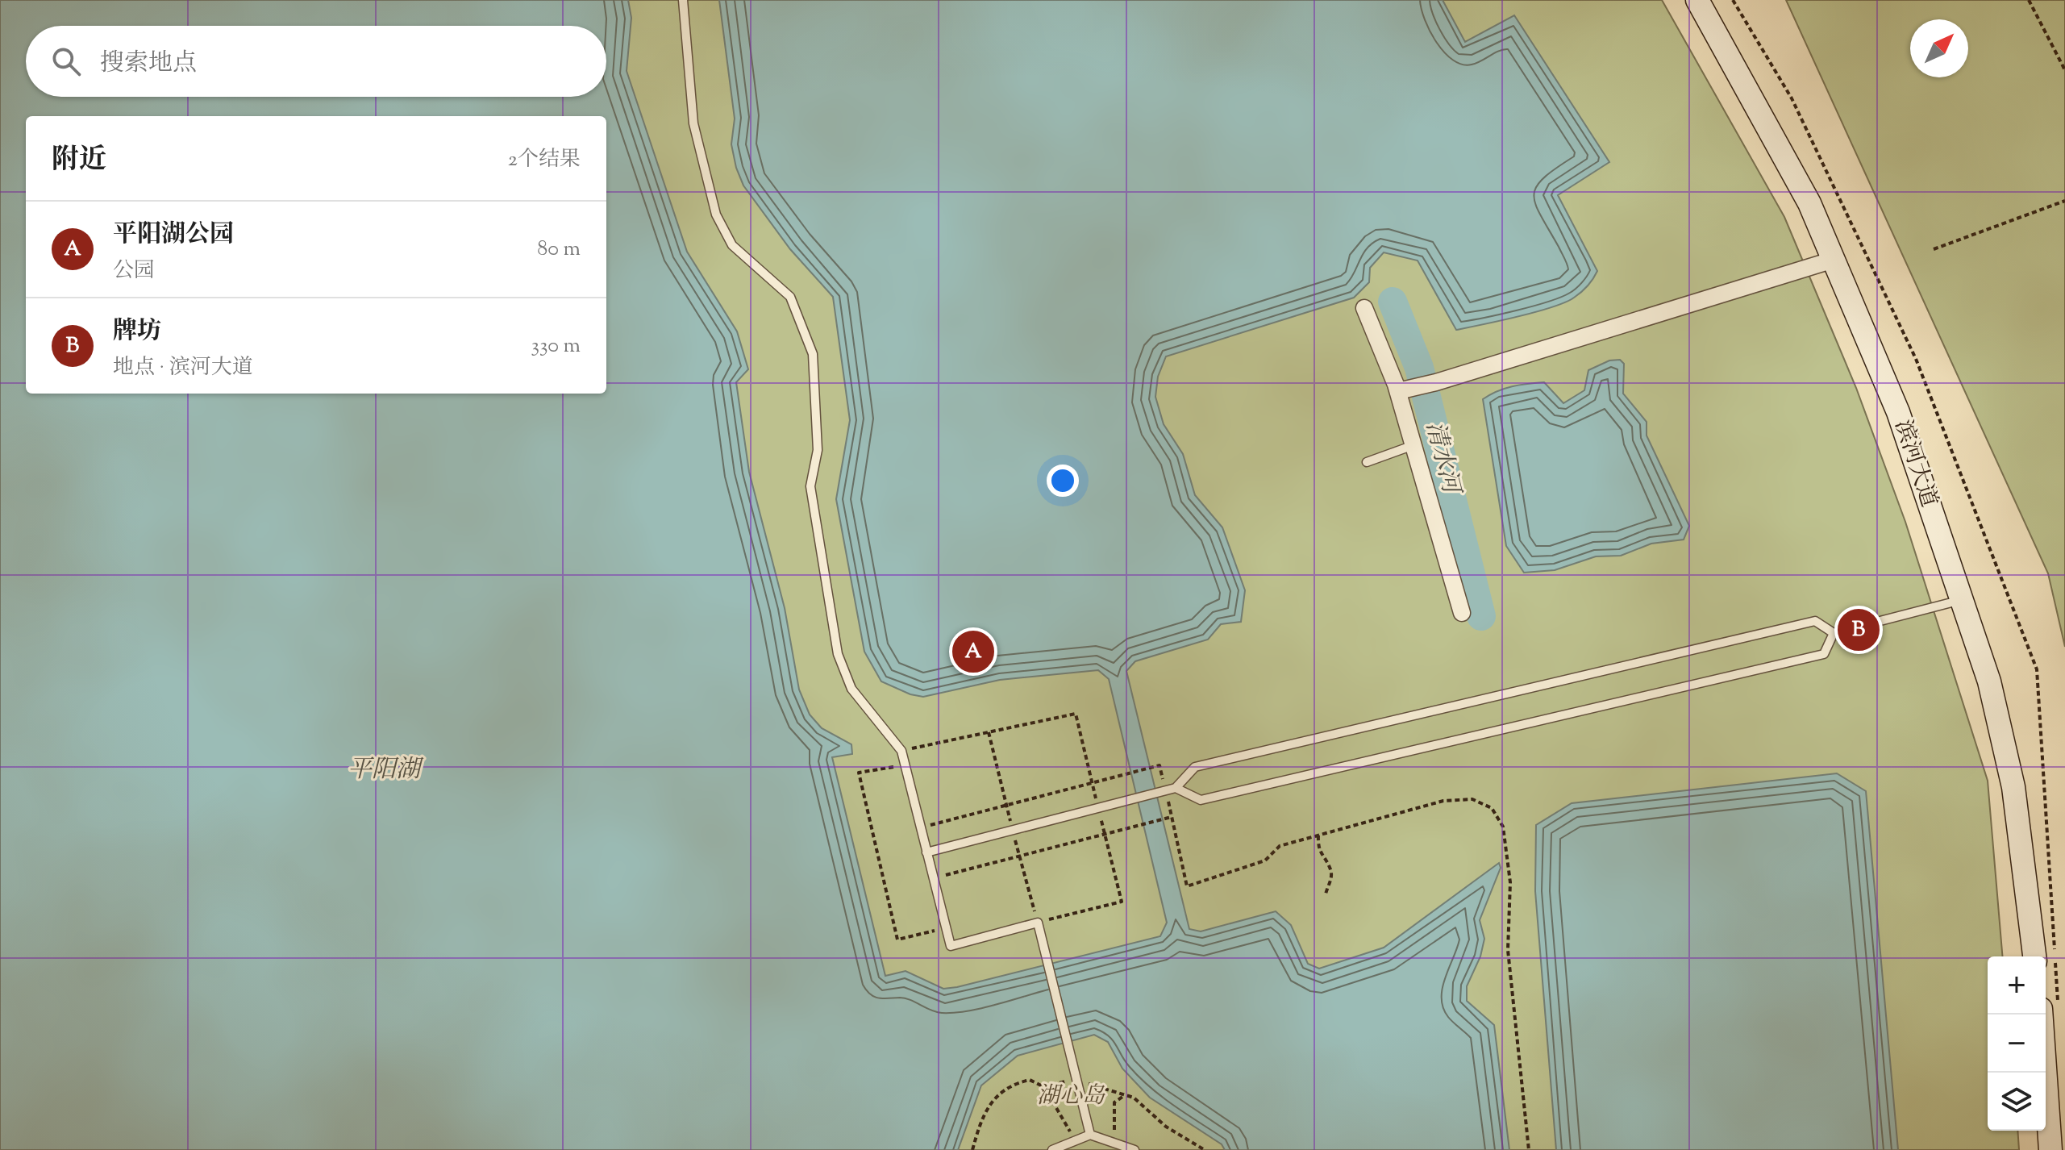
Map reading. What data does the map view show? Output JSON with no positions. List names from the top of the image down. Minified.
{"streets":{"main road":["滨河大道"]},"water":["清水河","平阳湖"],"parks":["湖心岛"],"north":"top right","page":{"search":"搜索地点","heading":["附近","2个结果"],"list":[{"mark":"A","name":"平阳湖公园","note":"公园","value":"80 m"},{"mark":"B","name":"牌坊","note":"地点 · 滨河大道","value":"330 m"}],"pins":["B","A"],"map_buttons":["+","−"]}}
